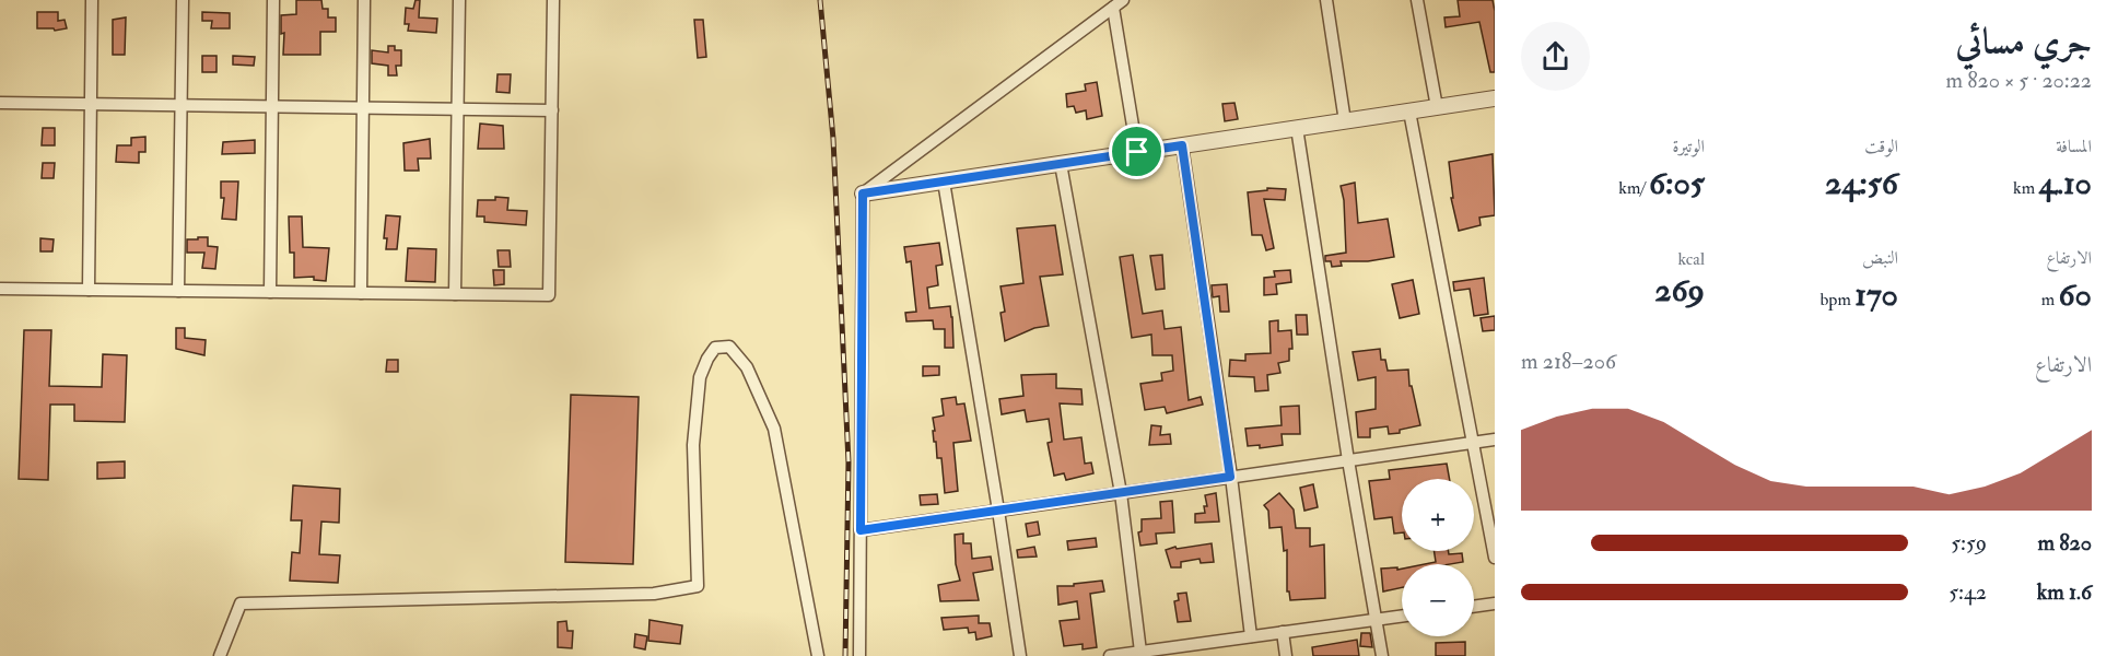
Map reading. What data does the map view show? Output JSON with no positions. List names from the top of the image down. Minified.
{"page":{"heading":["جري مسائي","20:22 · 5 × 820 m"],"stats":[["المسافة","4.10 km"],["الوقت","24:56"],["الوتيرة","6:05 /km"],["الارتفاع","60 m"],["النبض","170 bpm"],["kcal","269"]],"chart":["الارتفاع","206–218 m"],"map_buttons":["+","−"],"list":[{"name":"820 m","note":"5:59"},{"name":"1.6 km","note":"5:42"}]}}
